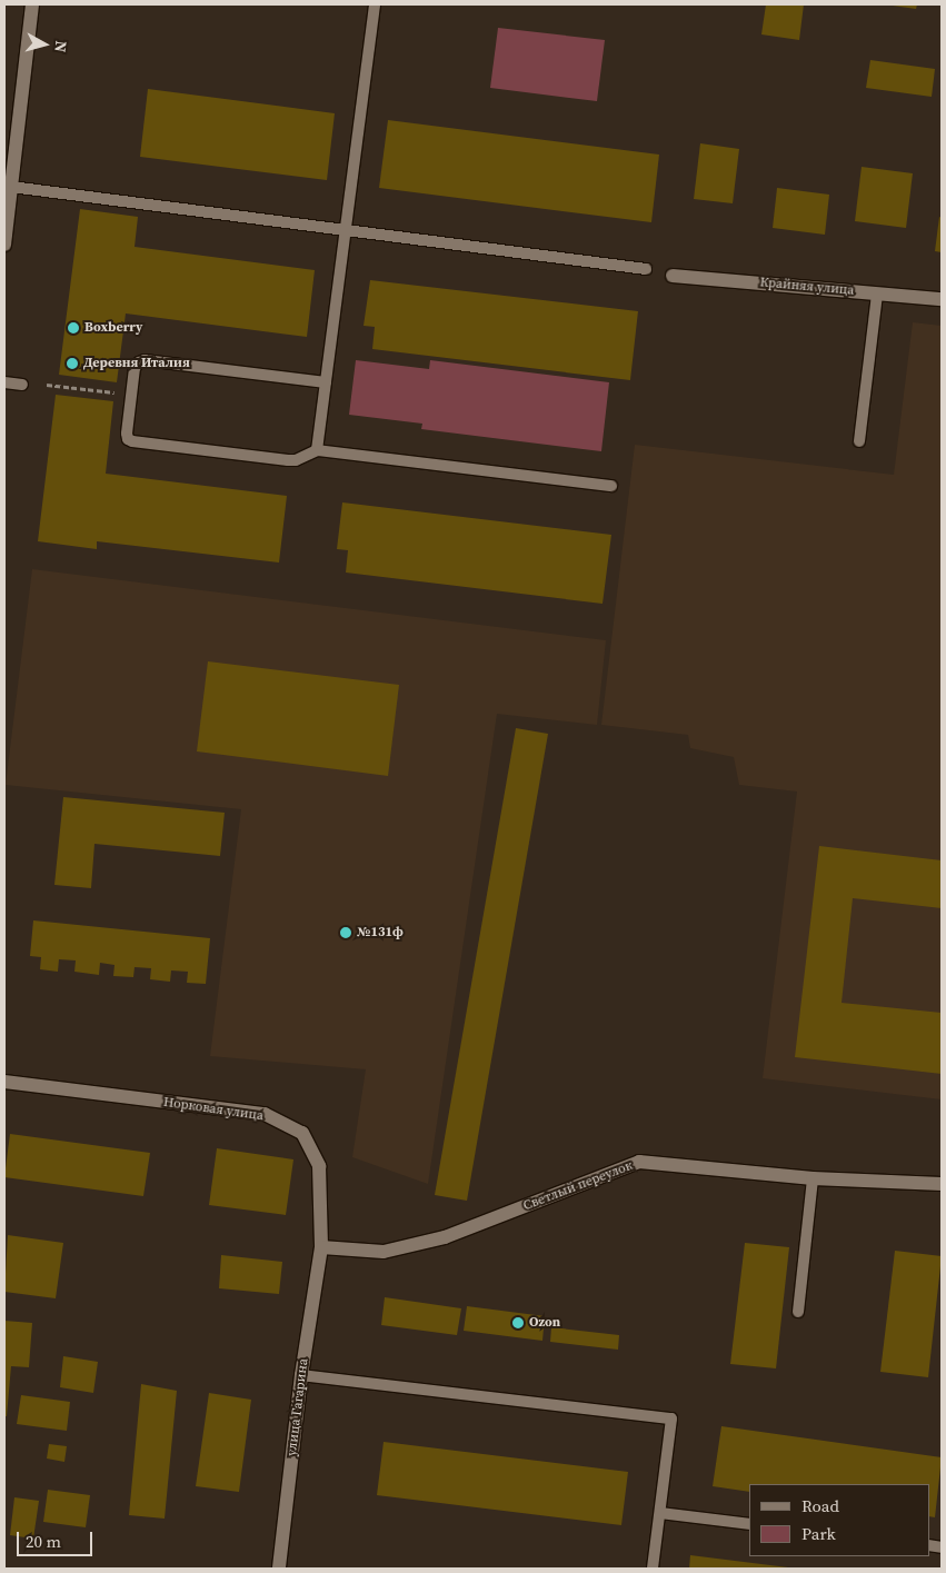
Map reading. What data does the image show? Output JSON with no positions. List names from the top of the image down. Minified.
{"streets":{"street":["Крайняя улица","Норковая улица","Светлый переулок","улица Гагарина"]},"crossings":[["Норковая улица","Светлый переулок"],["Норковая улица","улица Гагарина"],["Светлый переулок","улица Гагарина"]],"places":["Boxberry","Деревня Италия","№131ф","Ozon"],"legend":["Road","Park"],"scale_bar":"20 m","north":"right"}
